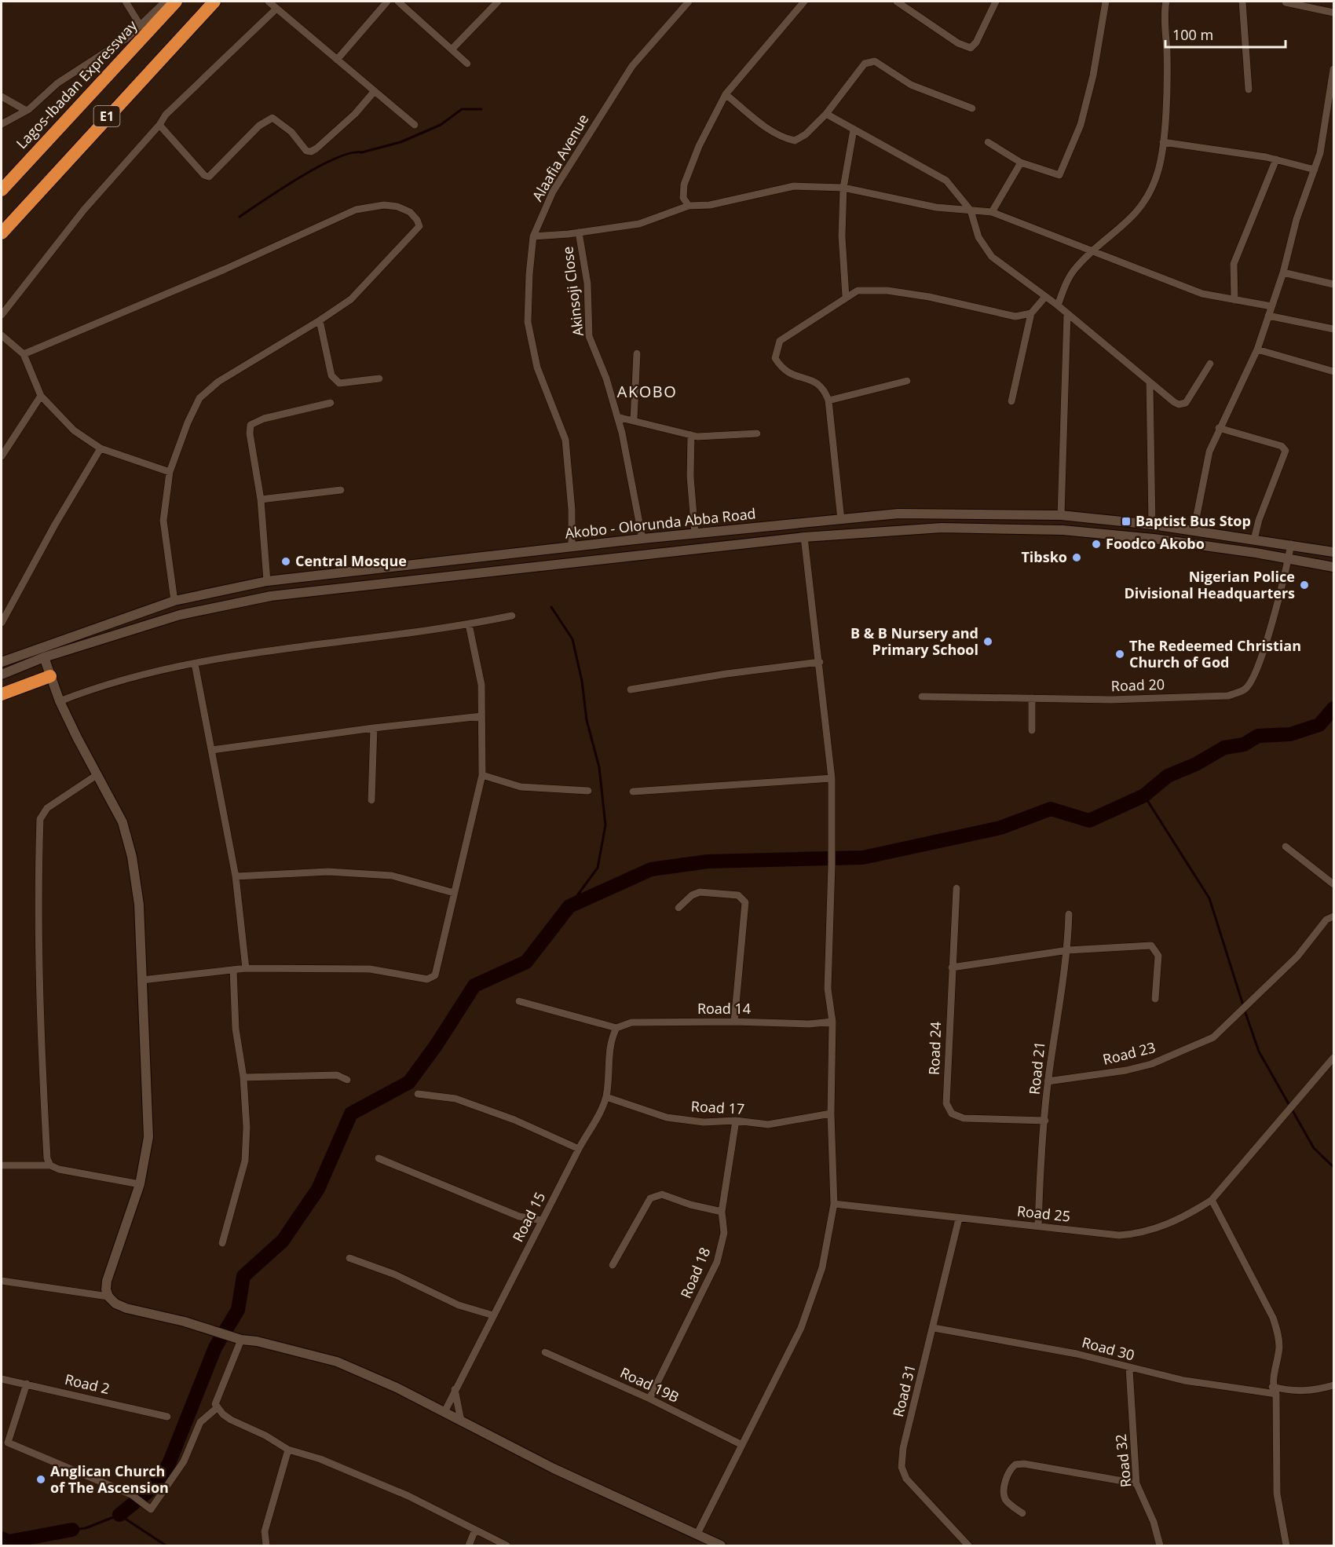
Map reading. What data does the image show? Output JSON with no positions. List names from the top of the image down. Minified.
{"streets":{"highway":["Lagos-Ibadan Expressway","E1"],"main road":["Akobo - Olorunda Abba Road"],"street":["Alaafia Avenue","Akinsoji Close","Road 20","Road 14","Road 24","Road 23","Road 21","Road 17","Road 25","Road 15","Road 18","Road 30","Road 2","Road 19B","Road 31","Road 32"]},"crossings":[["Alaafia Avenue","Akobo - Olorunda Abba Road"],["Akinsoji Close","Akobo - Olorunda Abba Road"],["Akobo - Olorunda Abba Road","Road 20"],["Road 14","Road 15"],["Road 24","Road 21"],["Road 23","Road 21"],["Road 21","Road 25"],["Road 17","Road 15"],["Road 17","Road 18"],["Road 25","Road 31"],["Road 18","Road 19B"],["Road 30","Road 31"],["Road 30","Road 32"]],"districts":["AKOBO"],"places":{"transit":["Baptist Bus Stop"],"other":["Foodco Akobo","Tibsko","Central Mosque","Nigerian Police Divisional Headquarters","B & B Nursery and Primary School","The Redeemed Christian Church of God","Anglican Church of The Ascension"]},"scale_bar":"100 m"}
